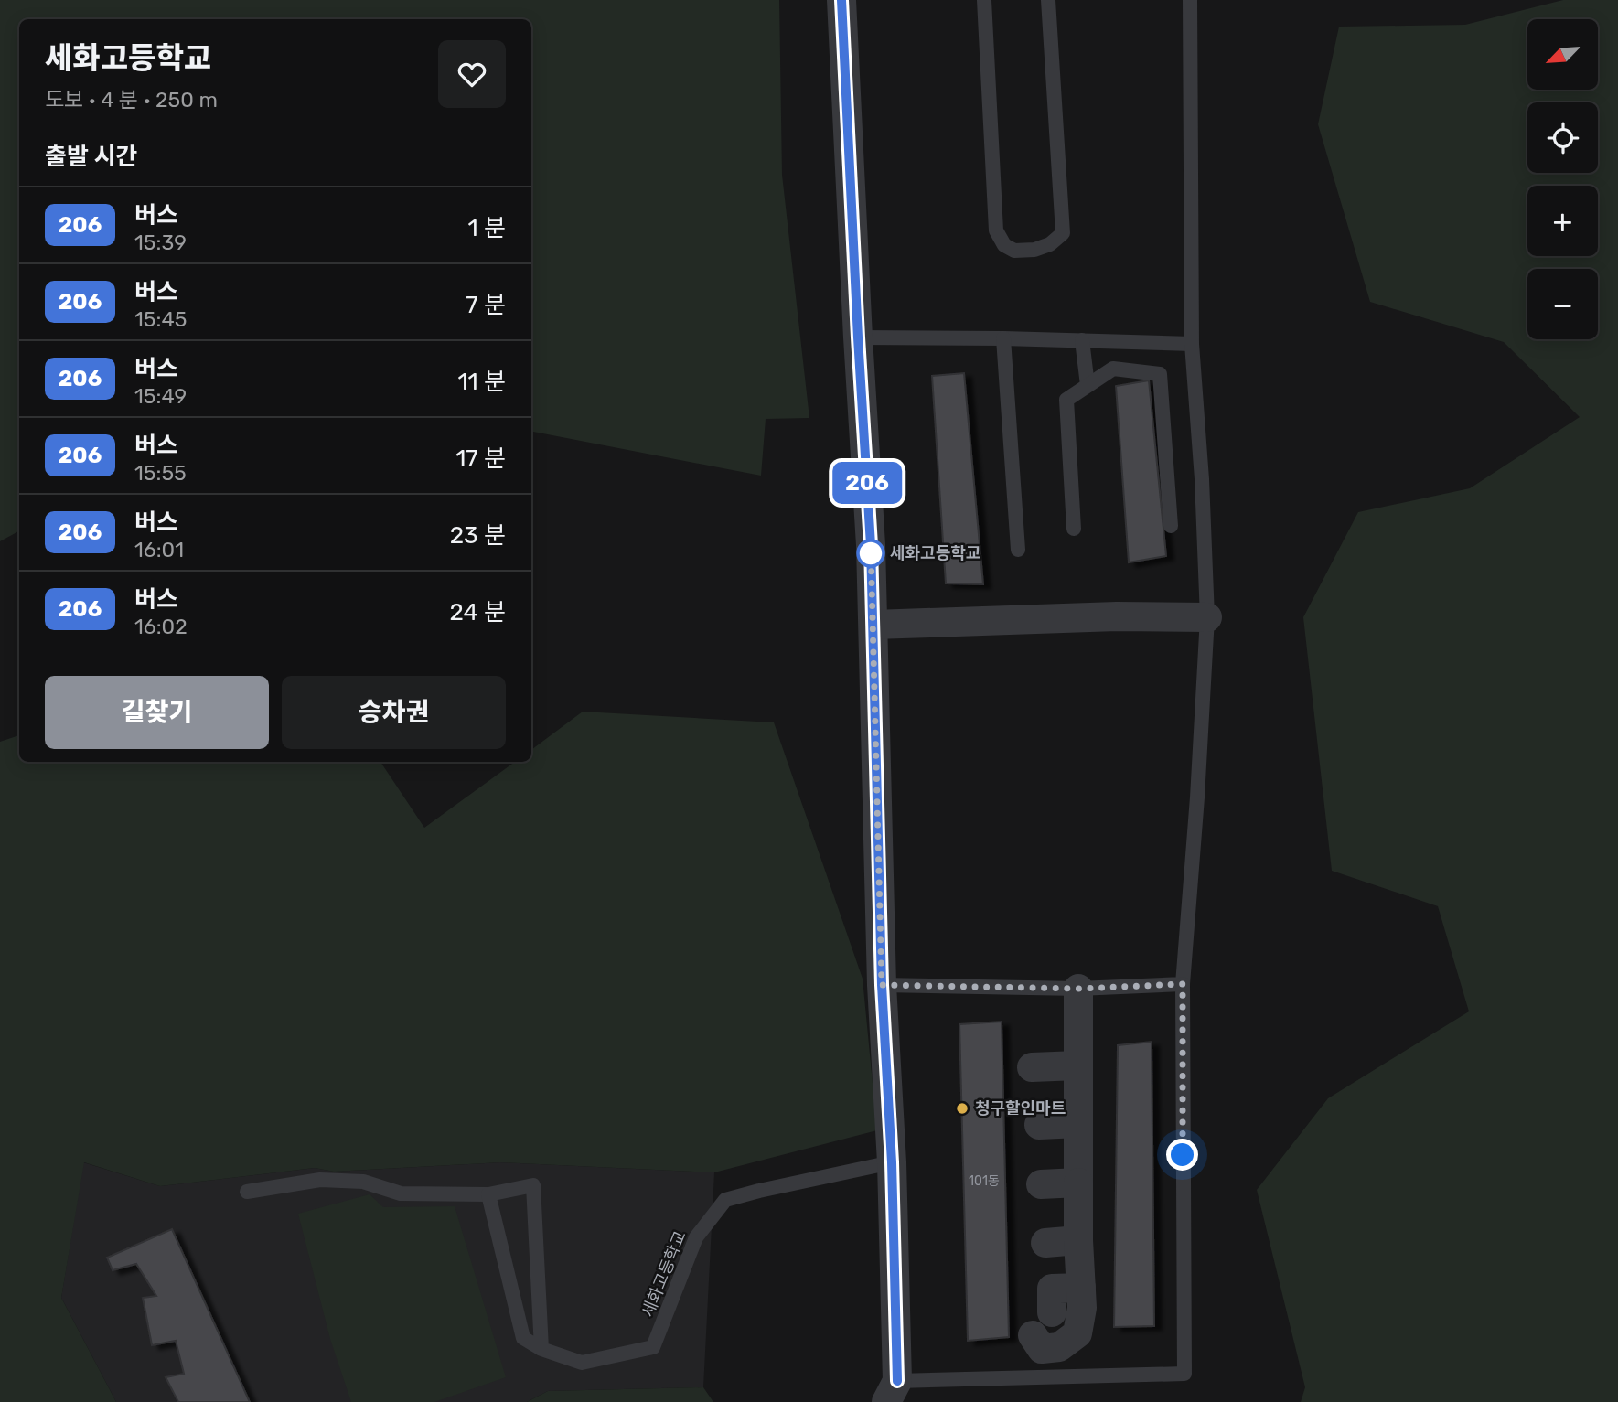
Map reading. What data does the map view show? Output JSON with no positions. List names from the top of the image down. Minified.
{"streets":{"lane":["세화고등학교"]},"places":["세화고등학교","청구할인마트"],"lines":["bus line 206"],"house_numbers":["101동"],"north":"bottom left","page":{"on_map":"206","map_buttons":["+","−"],"heading":[["세화고등학교","도보 · 4 분 · 250 m"],"출발 시간"],"list":[{"mark":"206","name":"버스","note":"15:39","value":"1 분"},{"mark":"206","name":"버스","note":"15:45","value":"7 분"},{"mark":"206","name":"버스","note":"15:49","value":"11 분"},{"mark":"206","name":"버스","note":"15:55","value":"17 분"},{"mark":"206","name":"버스","note":"16:01","value":"23 분"},{"mark":"206","name":"버스","note":"16:02","value":"24 분"}],"buttons":["길찾기","승차권"]}}
